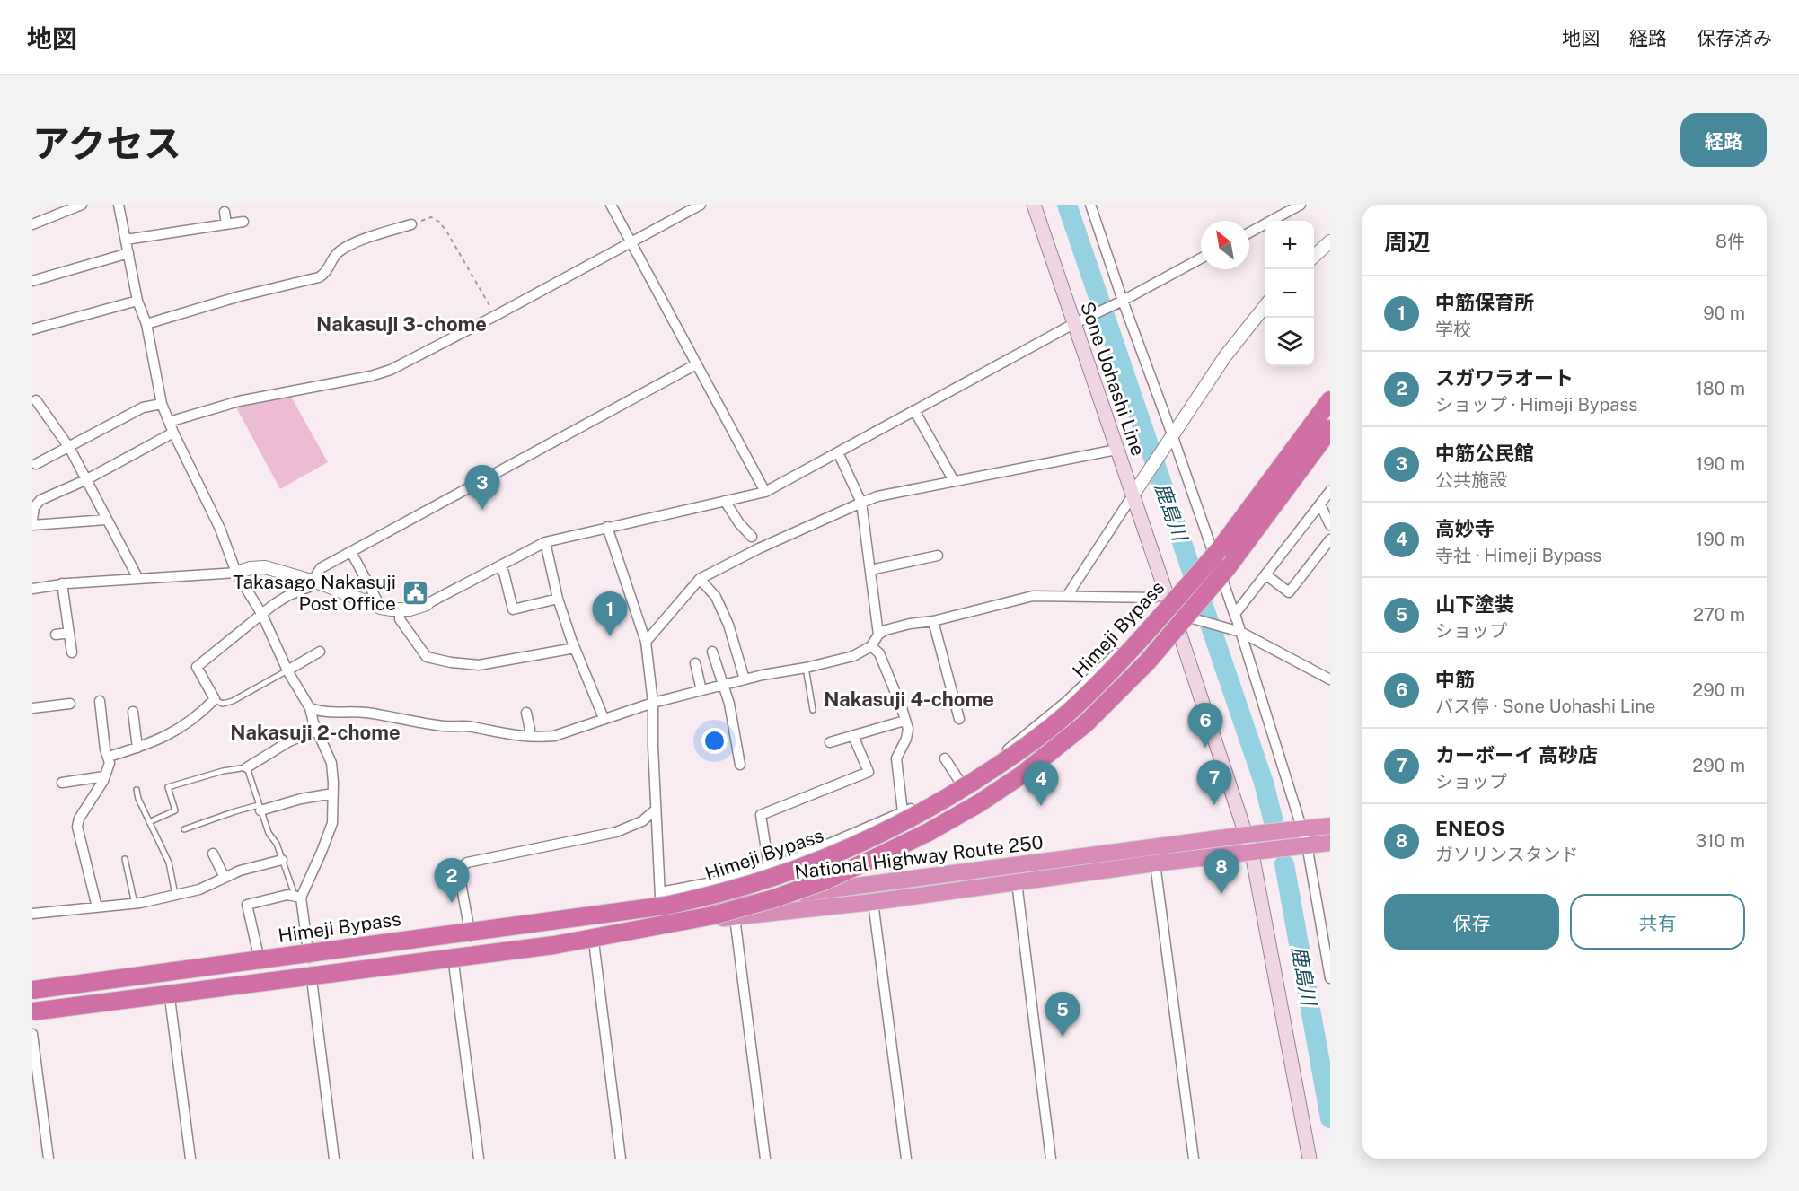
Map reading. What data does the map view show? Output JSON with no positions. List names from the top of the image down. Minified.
{"streets":{"highway":["Himeji Bypass","National Highway Route 250"],"main road":["Sone Uohashi Line"]},"crossings":[["Sone Uohashi Line","National Highway Route 250"],["Himeji Bypass","National Highway Route 250"]],"districts":["Nakasuji 3-chome","Nakasuji 4-chome","Nakasuji 2-chome"],"water":["鹿島川"],"places":{"public building":["Takasago Nakasuji Post Office"]},"north":"top left","page":{"header":"地図","nav":["地図","経路","保存済み"],"title":"アクセス","buttons":["経路",["保存","共有"]],"heading":["周辺","8件"],"map_buttons":["+","−"],"list":[{"mark":"1","name":"中筋保育所","note":"学校","value":"90 m"},{"mark":"2","name":"スガワラオート","note":"ショップ · Himeji Bypass","value":"180 m"},{"mark":"3","name":"中筋公民館","note":"公共施設","value":"190 m"},{"mark":"4","name":"高妙寺","note":"寺社 · Himeji Bypass","value":"190 m"},{"mark":"5","name":"山下塗装","note":"ショップ","value":"270 m"},{"mark":"6","name":"中筋","note":"バス停 · Sone Uohashi Line","value":"290 m"},{"mark":"7","name":"カーボーイ 高砂店","note":"ショップ","value":"290 m"},{"mark":"8","name":"ENEOS","note":"ガソリンスタンド","value":"310 m"}],"pins":["3","1","6","7","4","8","2","5"]}}
